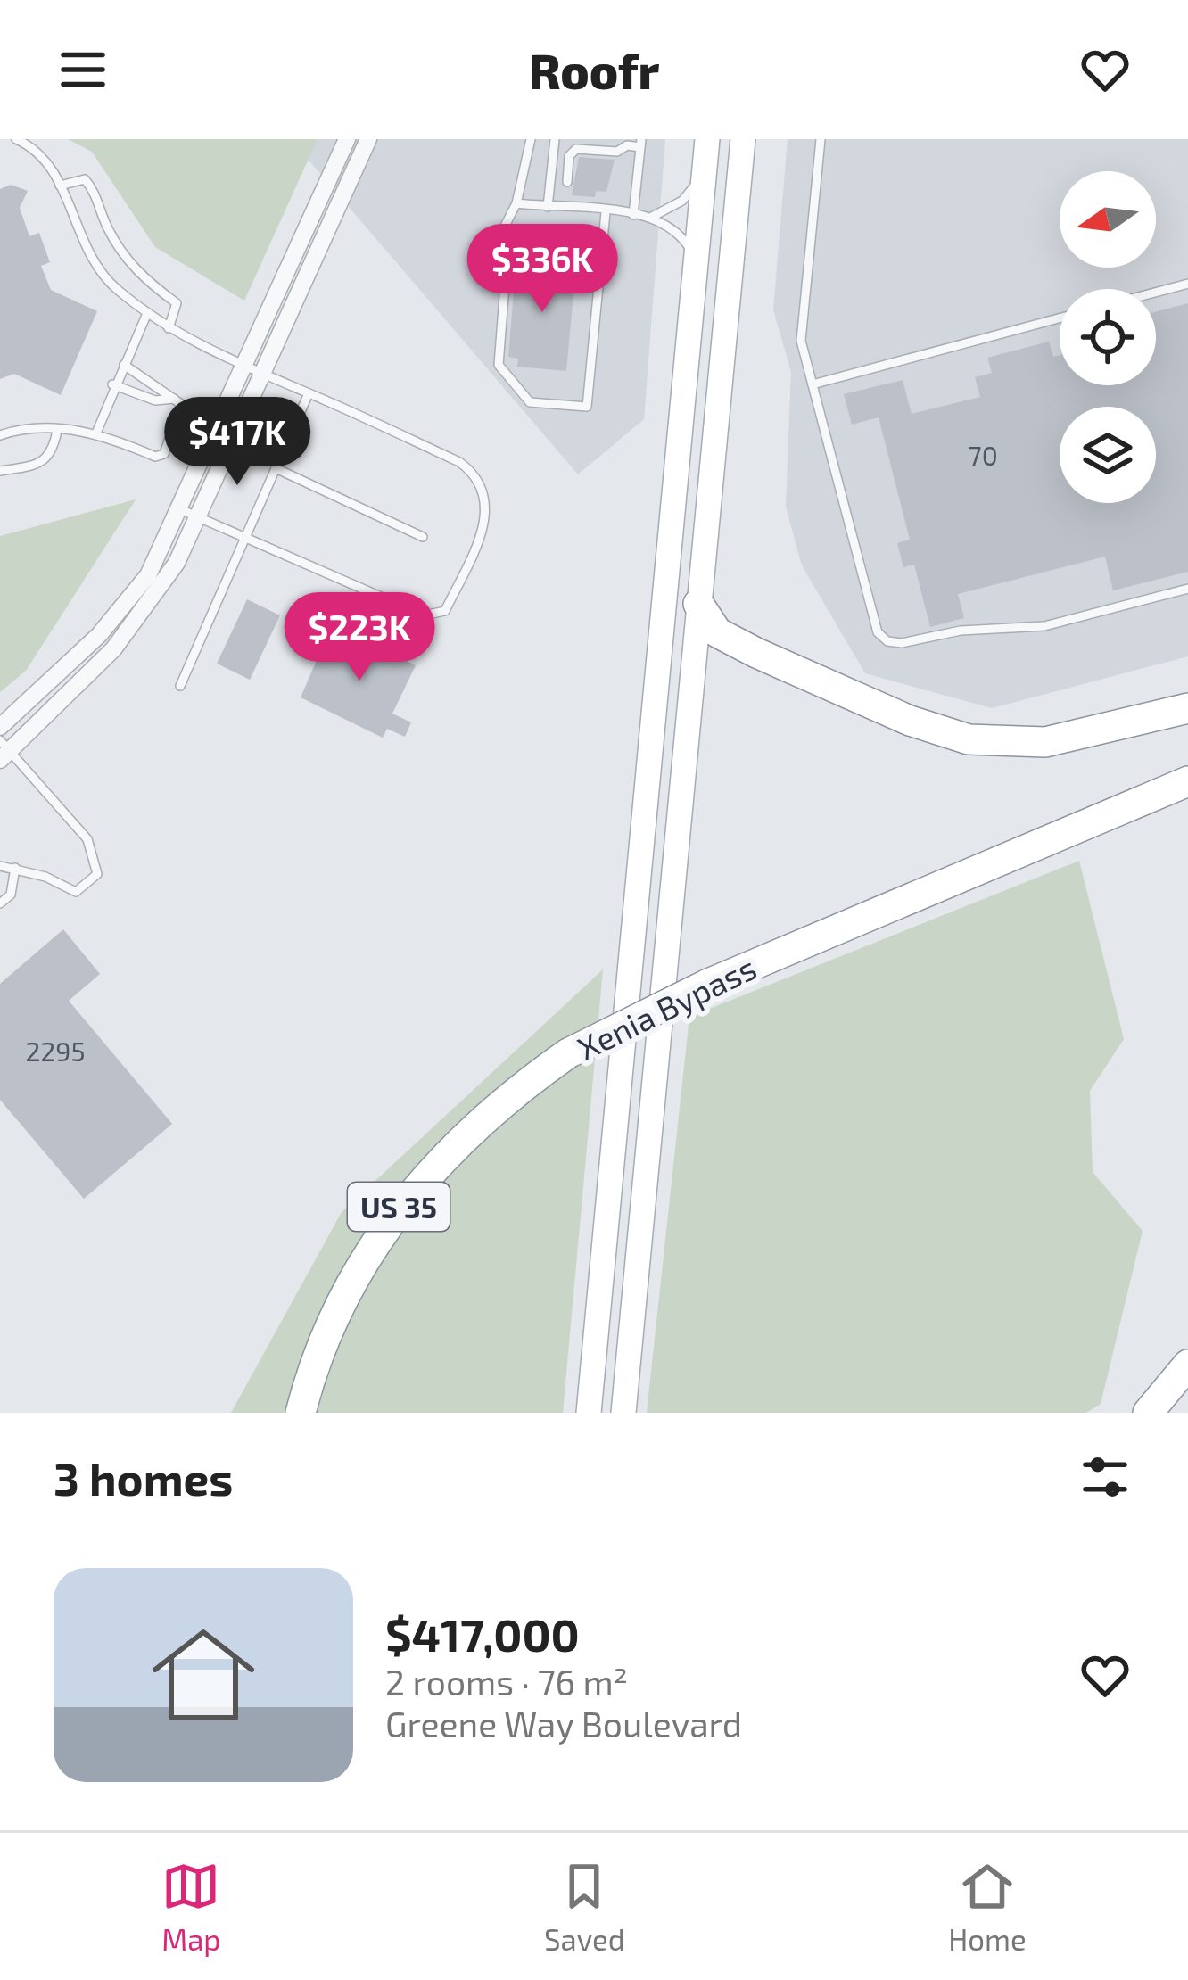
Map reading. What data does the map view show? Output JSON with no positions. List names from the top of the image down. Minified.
{"streets":{"highway":["Xenia Bypass","US 35"]},"house_numbers":["70","2295"],"north":"left","page":{"header":"Roofr","price":["$336K","$417K","$223K"],"heading":"3 homes","list":[{"name":"$417,000","note":"2 rooms · 76 m² · Greene Way Boulevard"}],"tabs":["Map","Saved","Home"]}}
